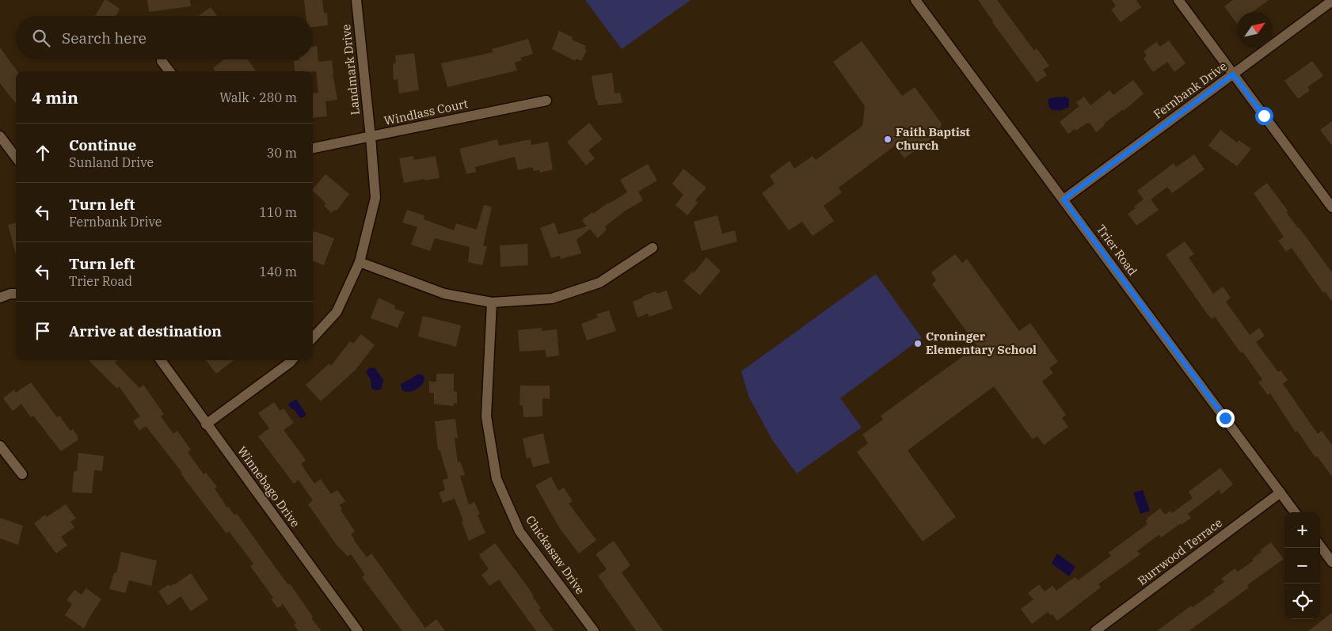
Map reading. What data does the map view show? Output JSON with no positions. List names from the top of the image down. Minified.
{"streets":{"street":["Landmark Drive","Fernbank Drive","Windlass Court","Trier Road","Winnebago Drive","Burrwood Terrace","Chickasaw Drive"]},"crossings":[["Landmark Drive","Windlass Court"],["Fernbank Drive","Trier Road"],["Trier Road","Burrwood Terrace"]],"places":["Faith Baptist Church","Croninger Elementary School"],"north":"top right","page":{"search":"Search here","heading":["4 min","Walk · 280 m"],"list":[["Continue","Sunland Drive","30 m"],["Turn left","Fernbank Drive","110 m"],["Turn left","Trier Road","140 m"],"Arrive at destination"],"map_buttons":["+","−"]}}
